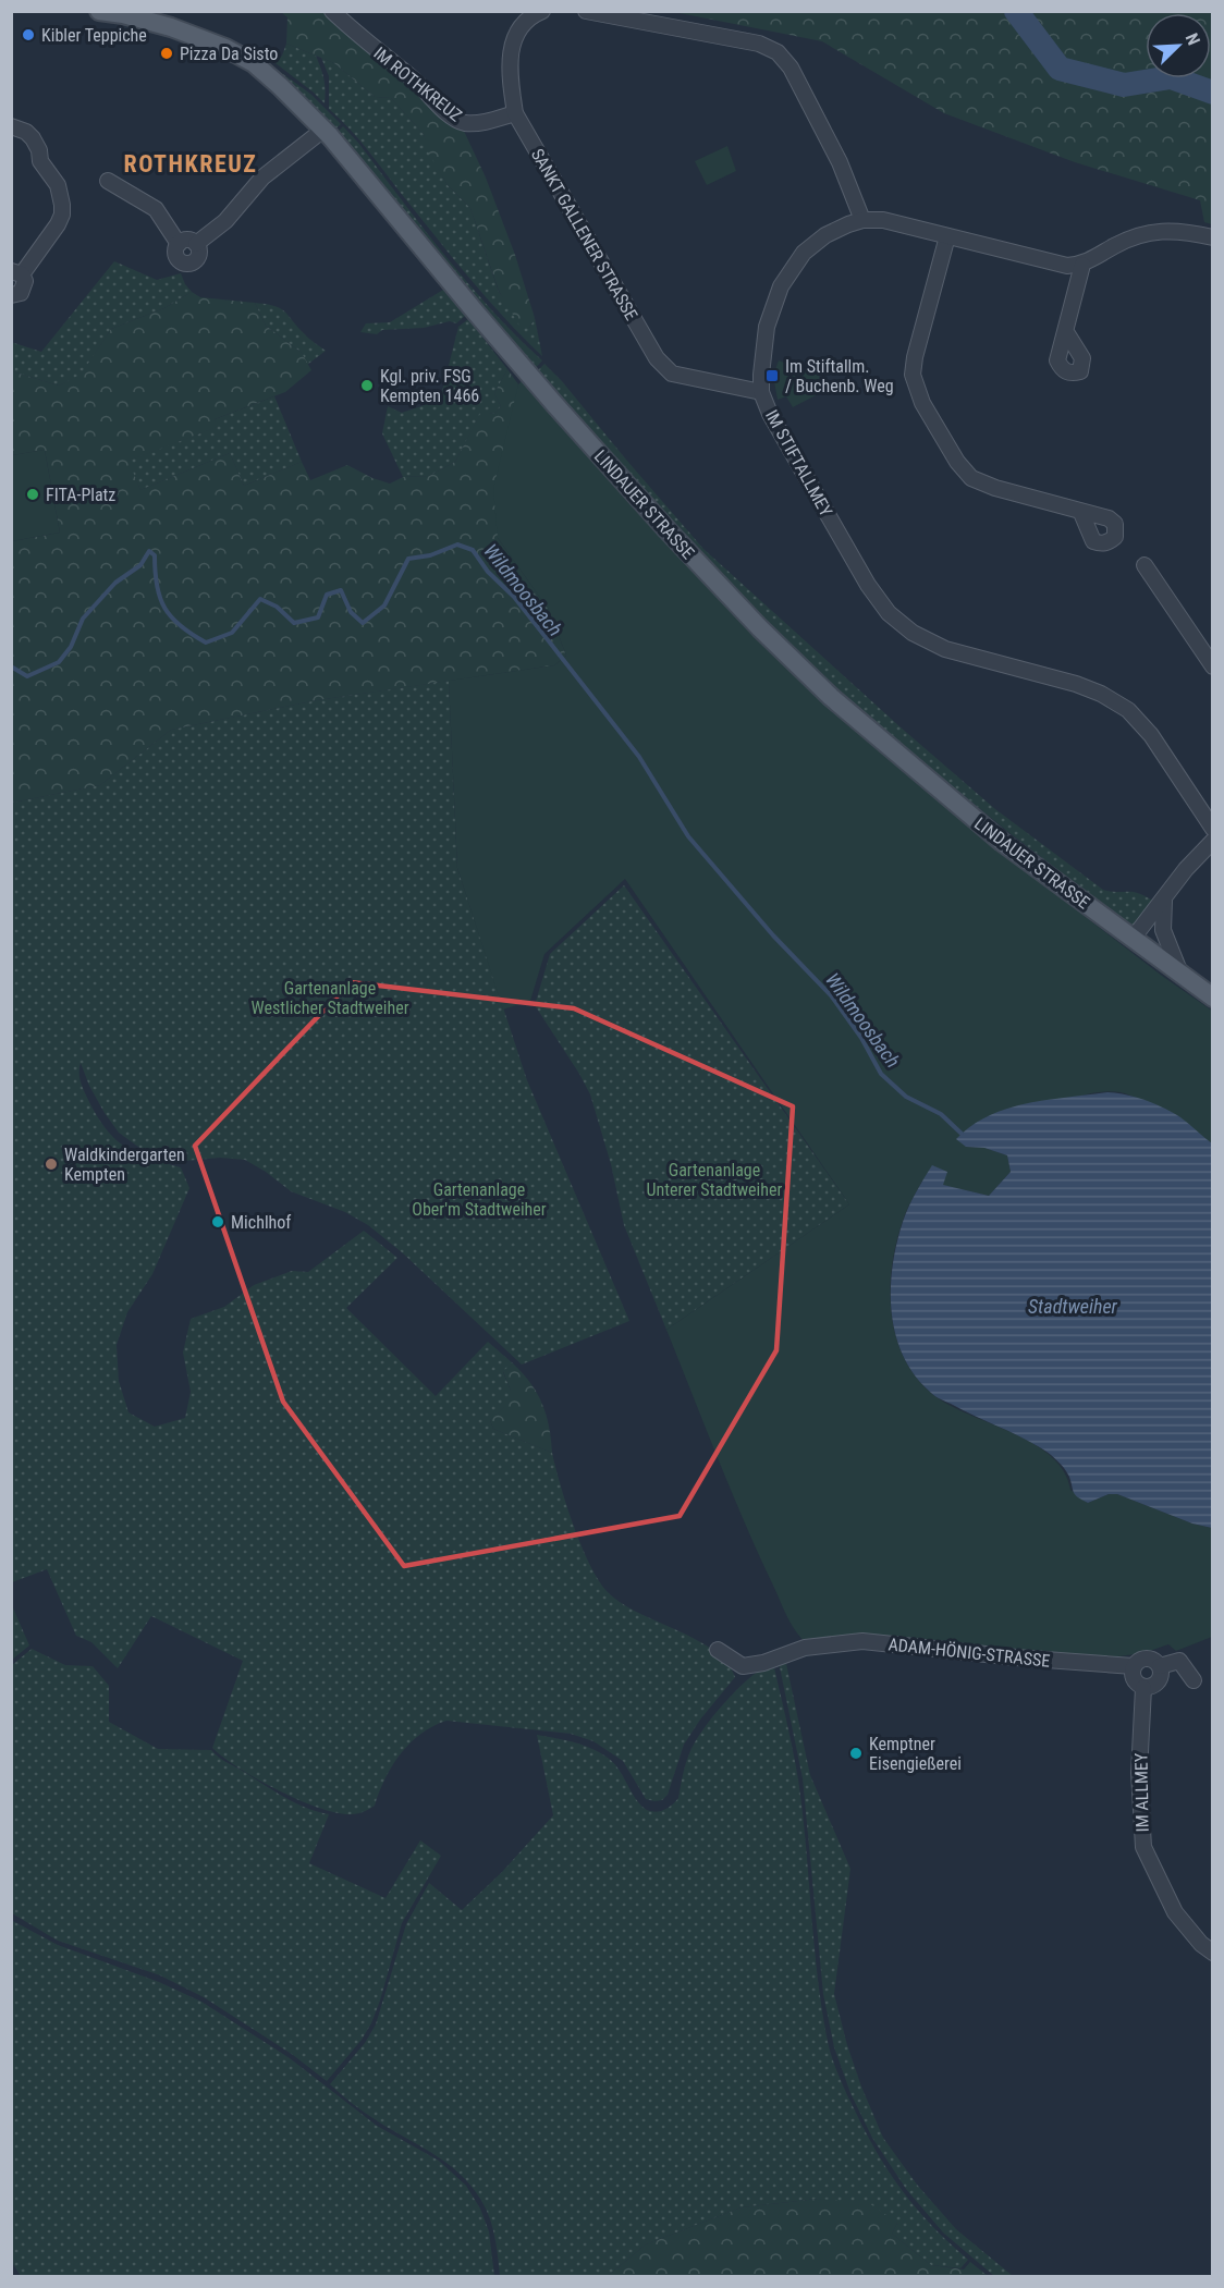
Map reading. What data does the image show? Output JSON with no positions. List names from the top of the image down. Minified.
{"streets":{"main road":["LINDAUER STRASSE"],"street":["IM ROTHKREUZ","SANKT GALLENER STRASSE","IM STIFTALLMEY","ADAM-HÖNIG-STRASSE","IM ALLMEY"]},"crossings":[["IM ROTHKREUZ","SANKT GALLENER STRASSE"],["SANKT GALLENER STRASSE","IM STIFTALLMEY"],["ADAM-HÖNIG-STRASSE","IM ALLMEY"]],"districts":["ROTHKREUZ"],"water":["Wildmoosbach","Stadtweiher"],"parks":["Gartenanlage Westlicher Stadtweiher","Gartenanlage Unterer Stadtweiher","Gartenanlage Ober'm Stadtweiher"],"places":{"other":["Kibler Teppiche","Pizza Da Sisto","Kgl. priv. FSG Kempten 1466","FITA-Platz","Waldkindergarten Kempten","Michlhof","Kemptner Eisengießerei"],"transit":["Im Stiftallm. / Buchenb. Weg"]},"north":"top right"}
